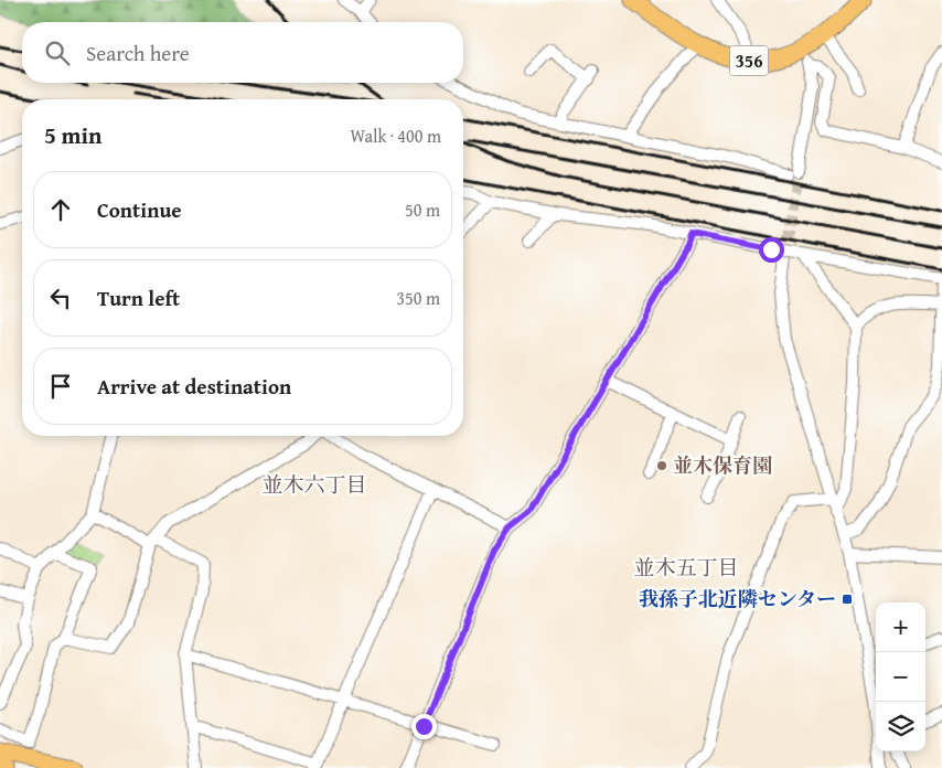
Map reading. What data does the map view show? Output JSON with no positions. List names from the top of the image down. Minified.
{"streets":{"highway":["356"]},"districts":["並木六丁目","並木五丁目"],"places":{"other":["並木保育園"],"transit":["我孫子北近隣センター"]},"page":{"search":"Search here","heading":["5 min","Walk · 400 m"],"list":[["Continue","50 m"],["Turn left","350 m"],"Arrive at destination"],"map_buttons":["+","−"]}}
